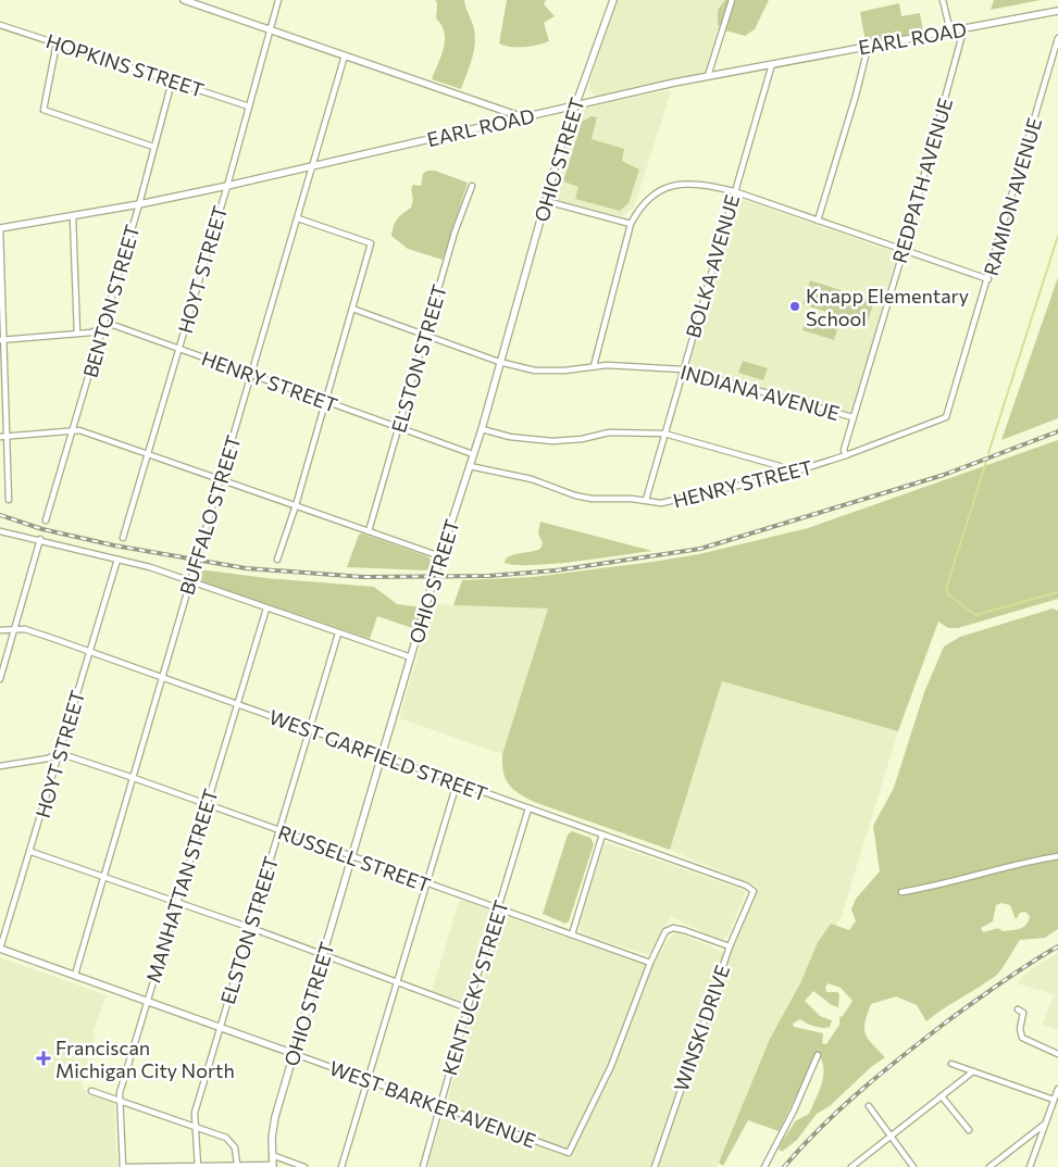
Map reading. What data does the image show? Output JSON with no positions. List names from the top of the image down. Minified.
{"streets":{"street":["EARL ROAD","HOPKINS STREET","OHIO STREET","REDPATH AVENUE","RAMION AVENUE","BOLKA AVENUE","HOYT STREET","BENTON STREET","ELSTON STREET","HENRY STREET","INDIANA AVENUE","BUFFALO STREET","WEST GARFIELD STREET","RUSSELL STREET","MANHATTAN STREET","KENTUCKY STREET","WINSKI DRIVE","WEST BARKER AVENUE"]},"crossings":[["EARL ROAD","OHIO STREET"],["EARL ROAD","REDPATH AVENUE"],["EARL ROAD","BOLKA AVENUE"],["EARL ROAD","HOYT STREET"],["EARL ROAD","BENTON STREET"],["EARL ROAD","BUFFALO STREET"],["HOPKINS STREET","HOYT STREET"],["HOPKINS STREET","BENTON STREET"],["OHIO STREET","HENRY STREET"],["OHIO STREET","INDIANA AVENUE"],["OHIO STREET","WEST GARFIELD STREET"],["OHIO STREET","RUSSELL STREET"],["OHIO STREET","WEST BARKER AVENUE"],["REDPATH AVENUE","HENRY STREET"],["REDPATH AVENUE","INDIANA AVENUE"],["RAMION AVENUE","HENRY STREET"],["BOLKA AVENUE","HENRY STREET"],["BOLKA AVENUE","INDIANA AVENUE"],["HOYT STREET","HENRY STREET"],["HOYT STREET","WEST GARFIELD STREET"],["HOYT STREET","RUSSELL STREET"],["HOYT STREET","WEST BARKER AVENUE"],["BENTON STREET","HENRY STREET"],["ELSTON STREET","HENRY STREET"],["ELSTON STREET","INDIANA AVENUE"],["ELSTON STREET","WEST GARFIELD STREET"],["ELSTON STREET","RUSSELL STREET"],["ELSTON STREET","WEST BARKER AVENUE"],["HENRY STREET","BUFFALO STREET"],["BUFFALO STREET","WEST GARFIELD STREET"],["BUFFALO STREET","RUSSELL STREET"],["BUFFALO STREET","WEST BARKER AVENUE"],["WEST GARFIELD STREET","MANHATTAN STREET"],["WEST GARFIELD STREET","KENTUCKY STREET"],["WEST GARFIELD STREET","WINSKI DRIVE"],["RUSSELL STREET","MANHATTAN STREET"],["RUSSELL STREET","KENTUCKY STREET"],["RUSSELL STREET","WEST BARKER AVENUE"],["MANHATTAN STREET","WEST BARKER AVENUE"],["KENTUCKY STREET","WEST BARKER AVENUE"],["WINSKI DRIVE","WEST BARKER AVENUE"]],"places":{"other":["Knapp Elementary School"],"health":["Franciscan Michigan City North"]}}
